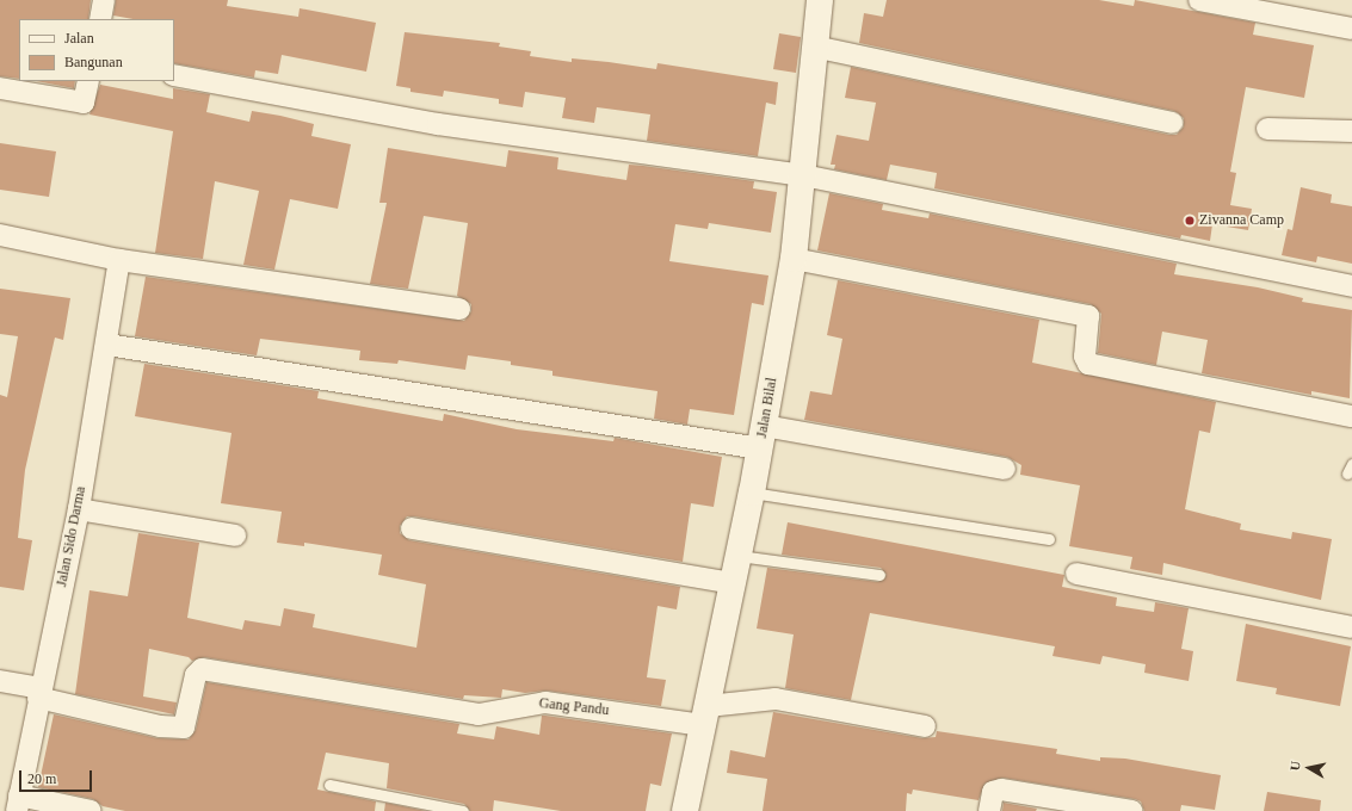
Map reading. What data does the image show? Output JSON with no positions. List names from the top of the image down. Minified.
{"streets":{"main road":["Jalan Bilal"],"street":["Jalan Sido Darma","Gang Pandu"]},"crossings":[["Jalan Bilal","Gang Pandu"],["Jalan Sido Darma","Gang Pandu"]],"places":["Zivanna Camp"],"legend":["Jalan","Bangunan"],"scale_bar":"20 m","north":"left"}
